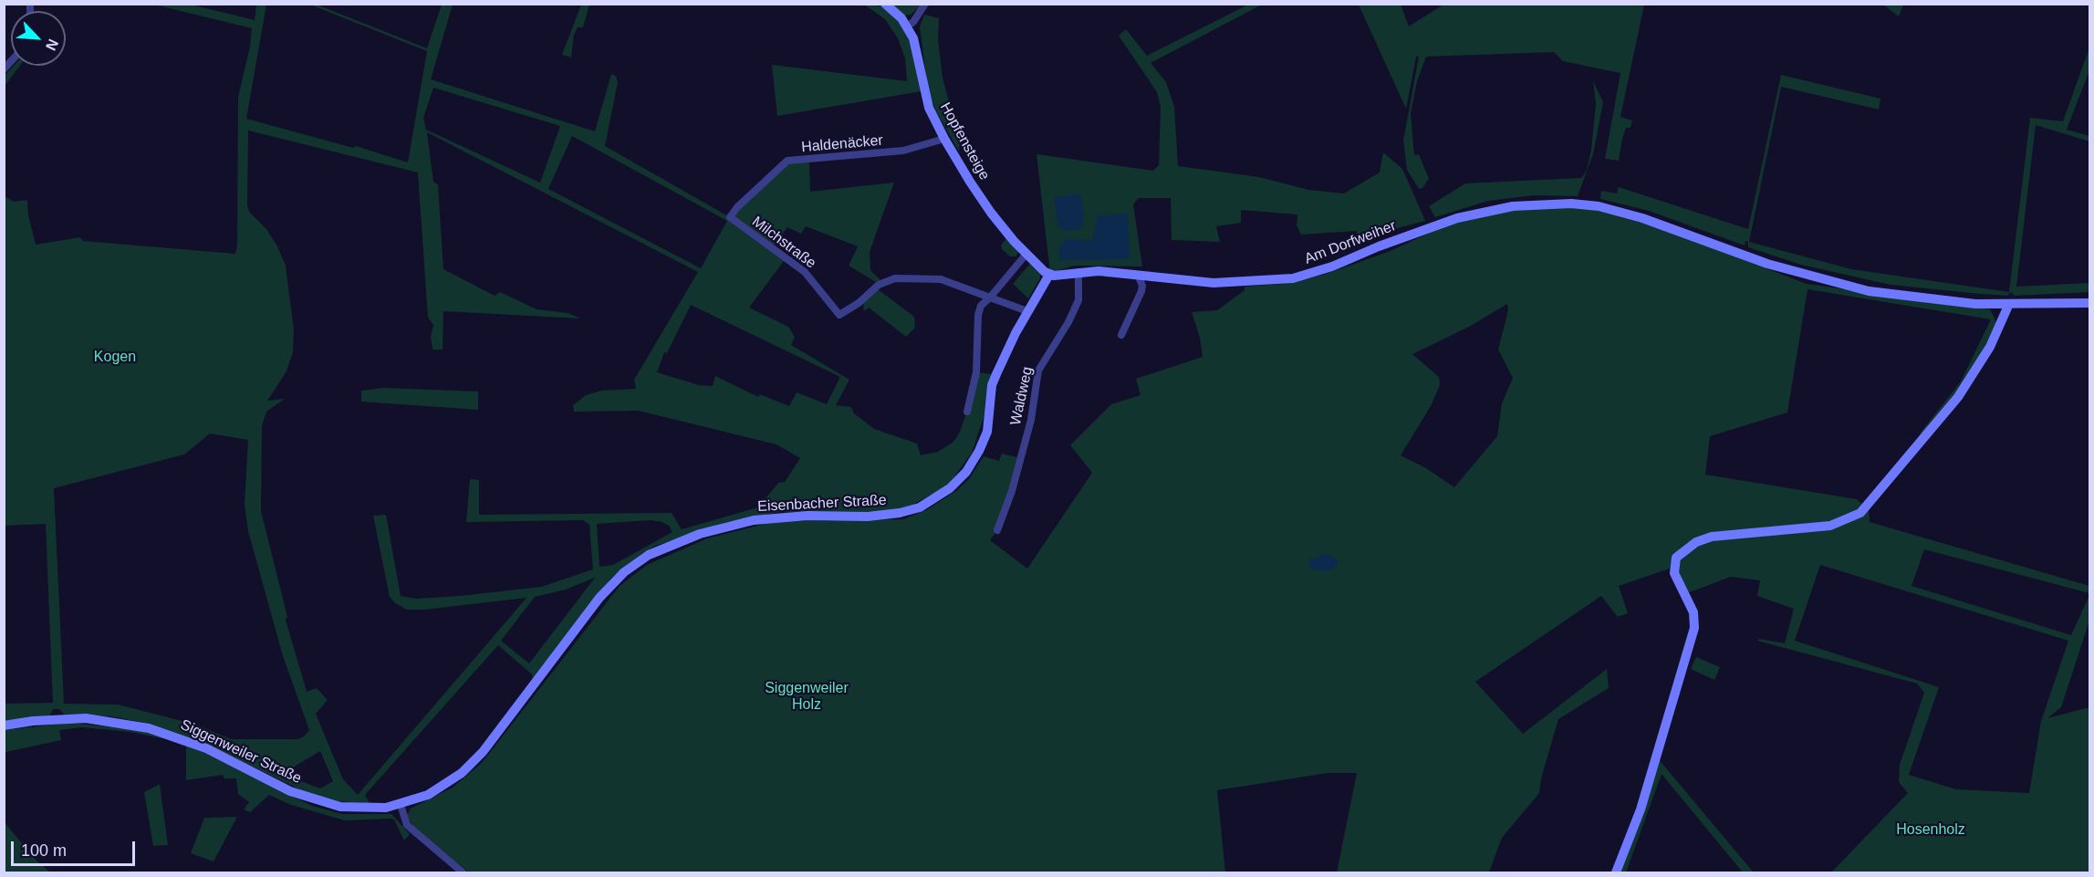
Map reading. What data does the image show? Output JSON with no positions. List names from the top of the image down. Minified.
{"streets":{"street":["Hopfensteige","Haldenäcker","Milchstraße","Am Dorfweiher","Waldweg","Eisenbacher Straße","Siggenweiler Straße"]},"crossings":[["Hopfensteige","Haldenäcker"],["Hopfensteige","Am Dorfweiher"],["Hopfensteige","Eisenbacher Straße"],["Haldenäcker","Milchstraße"],["Am Dorfweiher","Waldweg"],["Am Dorfweiher","Eisenbacher Straße"],["Eisenbacher Straße","Siggenweiler Straße"]],"parks":["Kogen","Siggenweiler Holz","Hosenholz"],"scale_bar":"100 m","north":"bottom right"}
